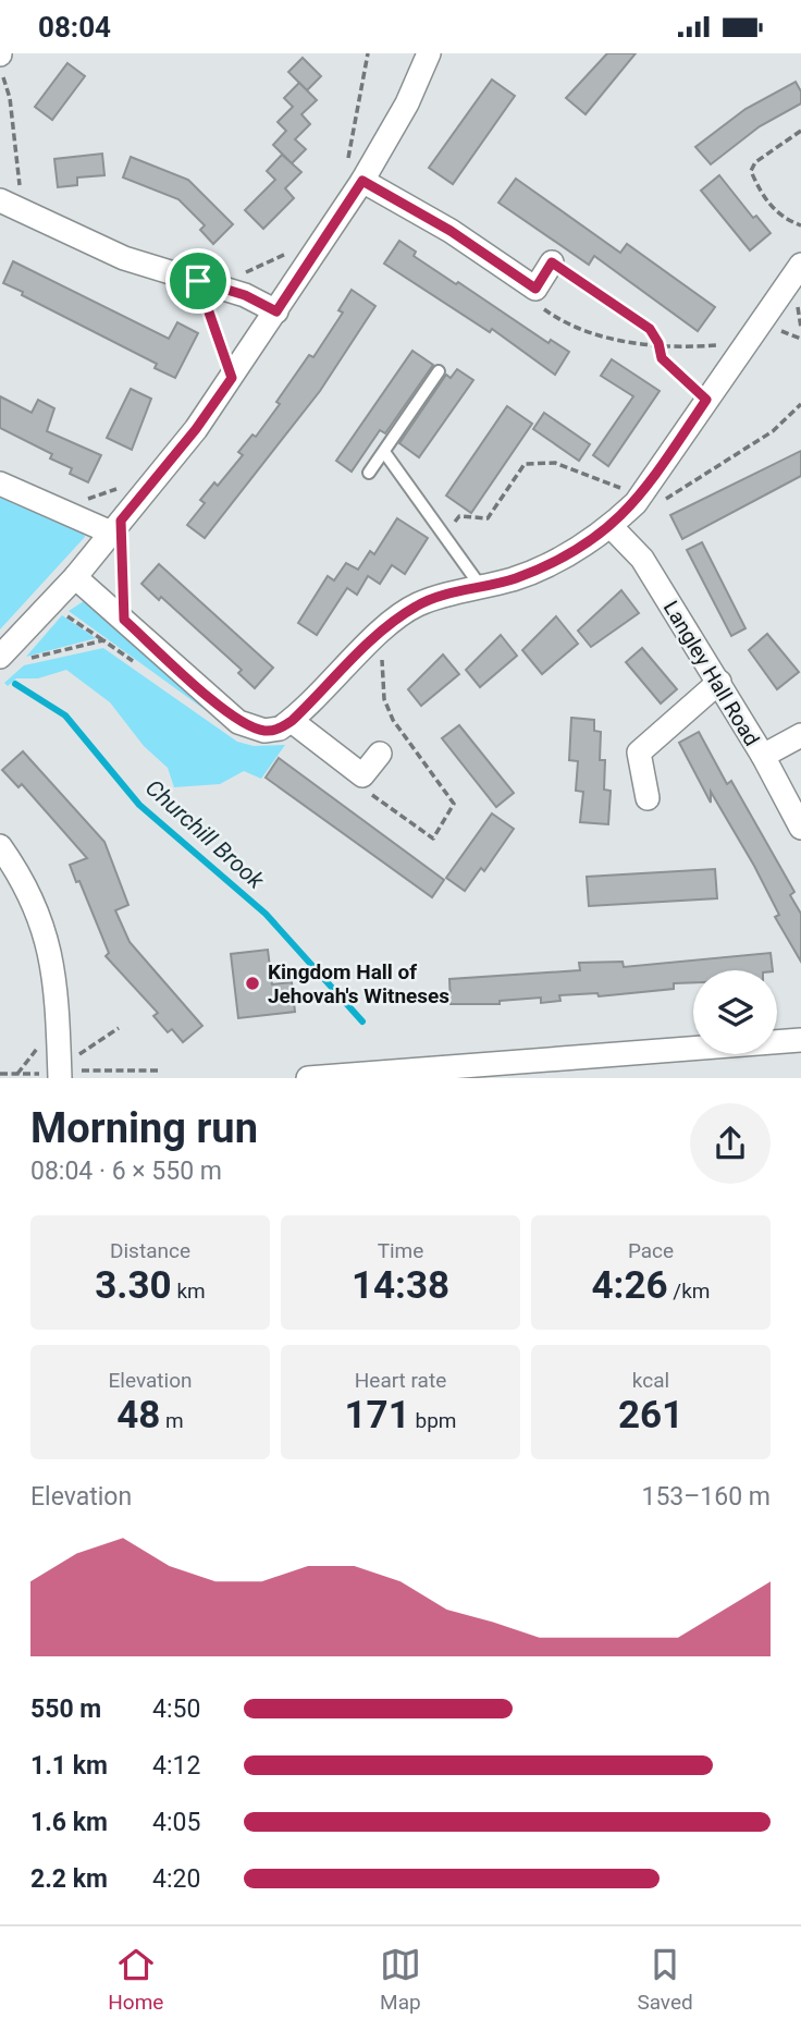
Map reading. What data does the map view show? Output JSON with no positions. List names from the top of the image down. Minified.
{"streets":{"street":["Langley Hall Road"]},"water":["Churchill Brook"],"places":["Kingdom Hall of Jehovah's Witneses"],"page":{"status":"08:04","heading":["Morning run","08:04 · 6 × 550 m"],"stats":[["Distance","3.30 km"],["Time","14:38"],["Pace","4:26 /km"],["Elevation","48 m"],["Heart rate","171 bpm"],["kcal","261"]],"chart":["Elevation","153–160 m"],"list":[{"name":"550 m","note":"4:50"},{"name":"1.1 km","note":"4:12"},{"name":"1.6 km","note":"4:05"},{"name":"2.2 km","note":"4:20"}],"tabs":["Home","Map","Saved"]}}
